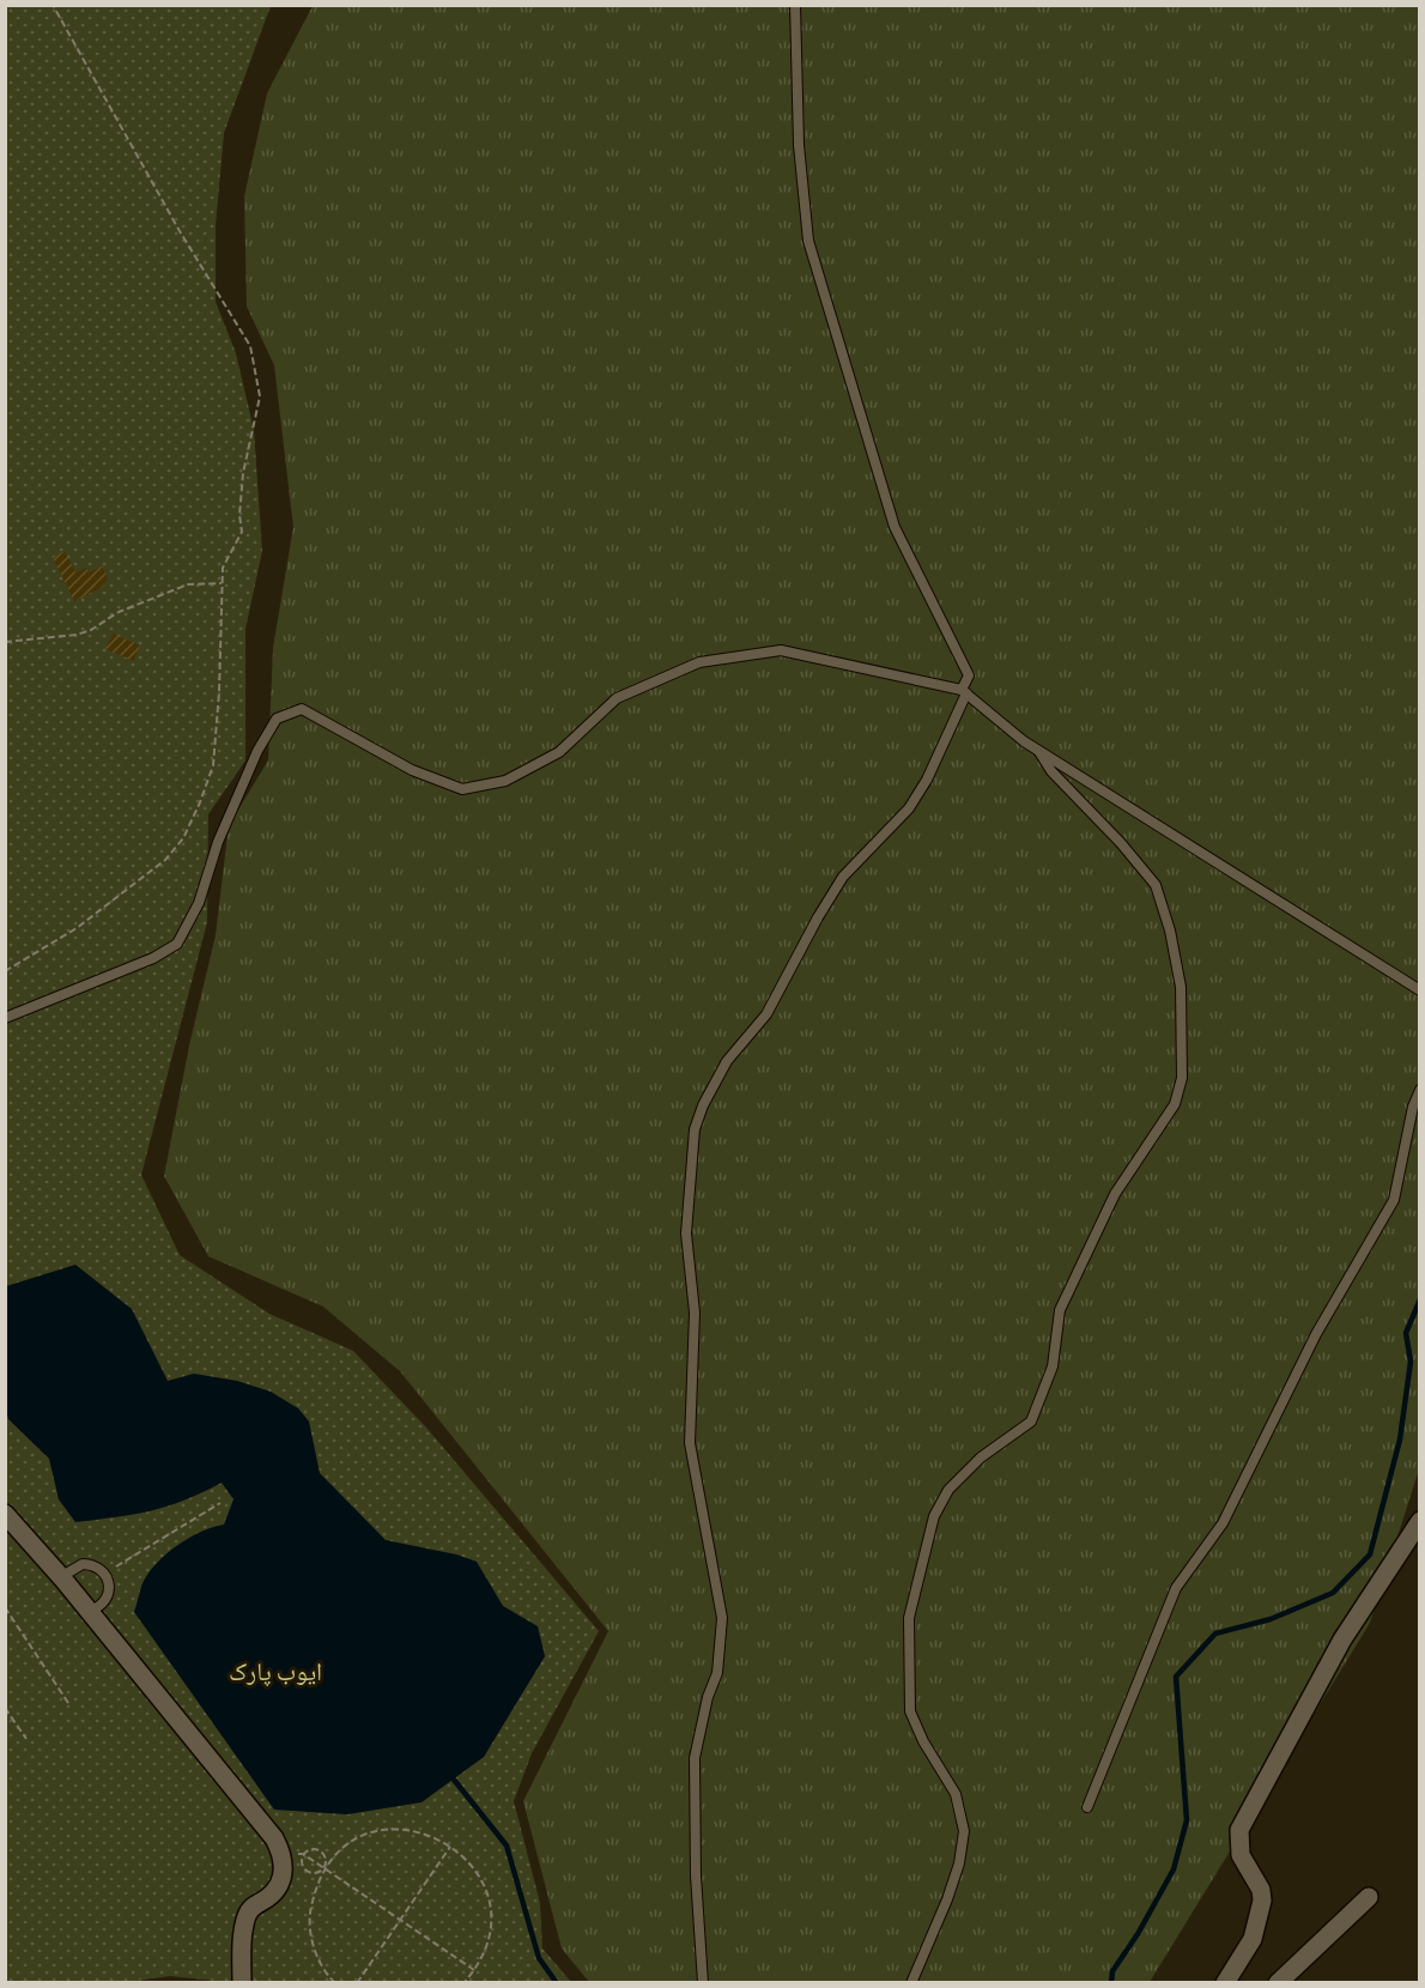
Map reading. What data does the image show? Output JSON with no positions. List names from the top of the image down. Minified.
{"parks":["ایوب پارک"]}
